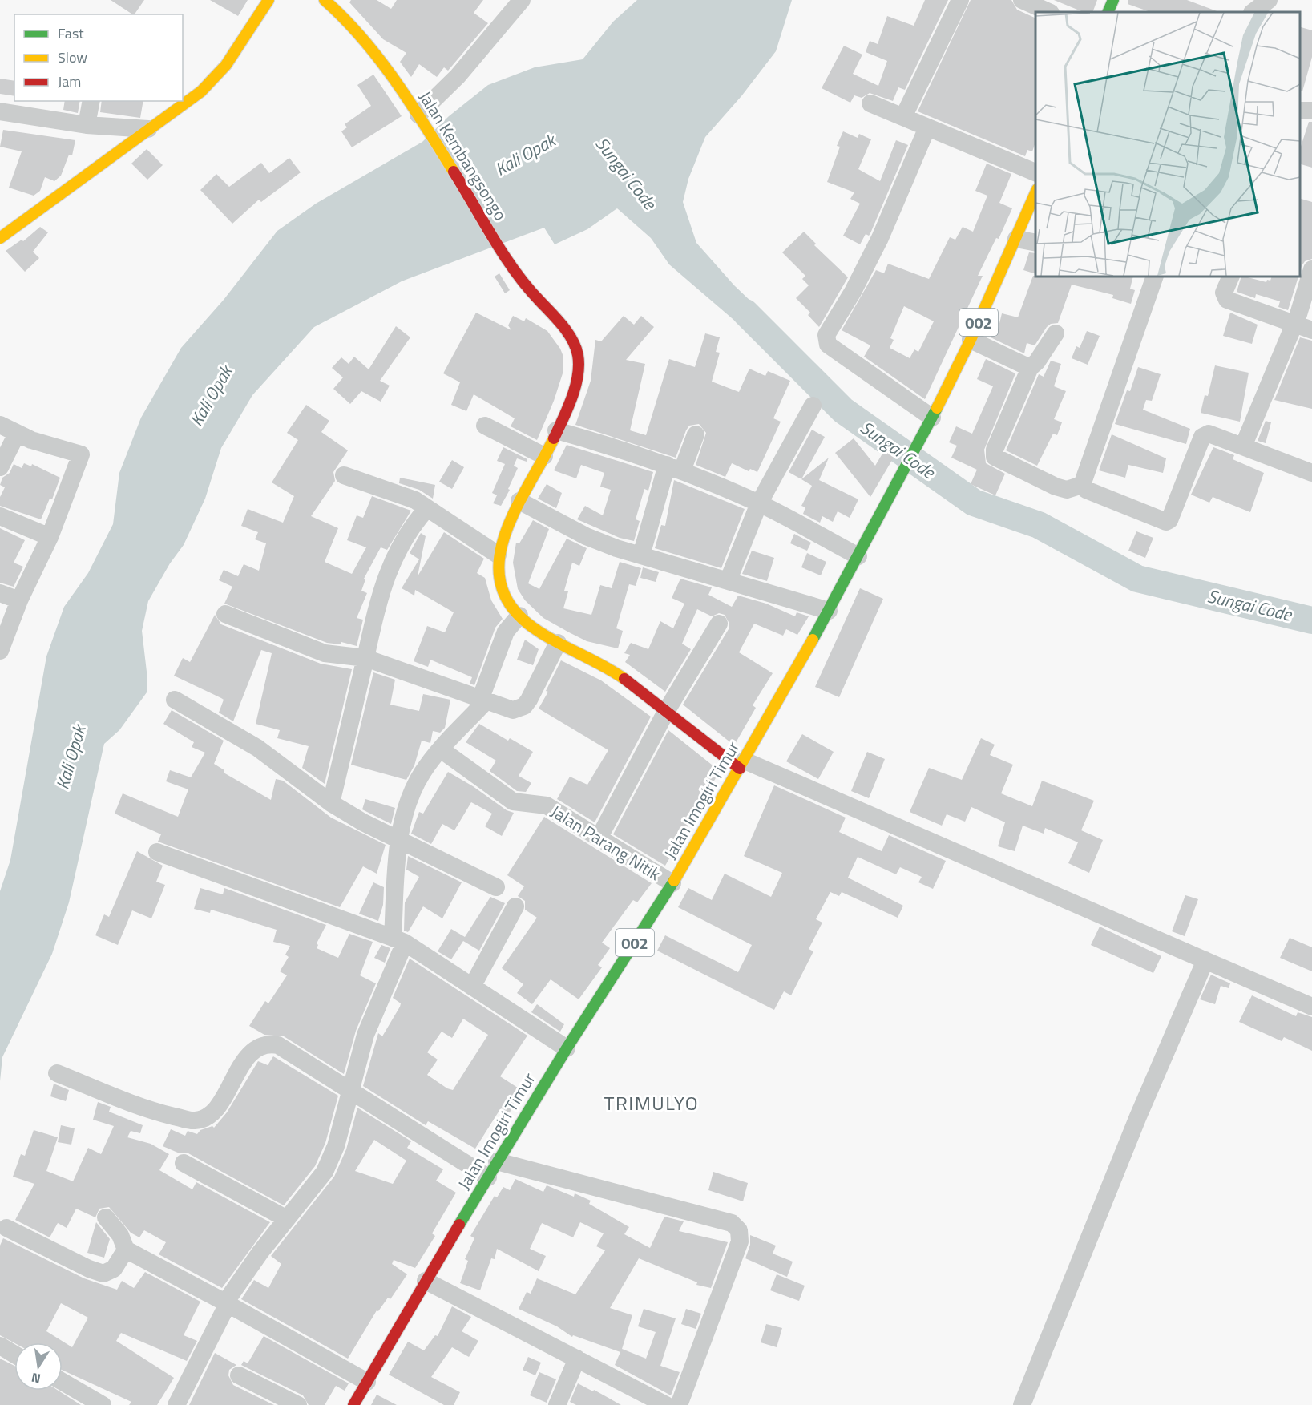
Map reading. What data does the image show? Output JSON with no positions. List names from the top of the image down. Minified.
{"streets":{"main road":["Jalan Kembangsongo","002","Jalan Imogiri Timur"],"street":["Jalan Parang Nitik"]},"crossings":[["Jalan Kembangsongo","Jalan Imogiri Timur"],["Jalan Imogiri Timur","Jalan Parang Nitik"]],"districts":["TRIMULYO"],"water":["Kali Opak","Sungai Code"],"legend":["Fast","Slow","Jam"],"north":"bottom"}
